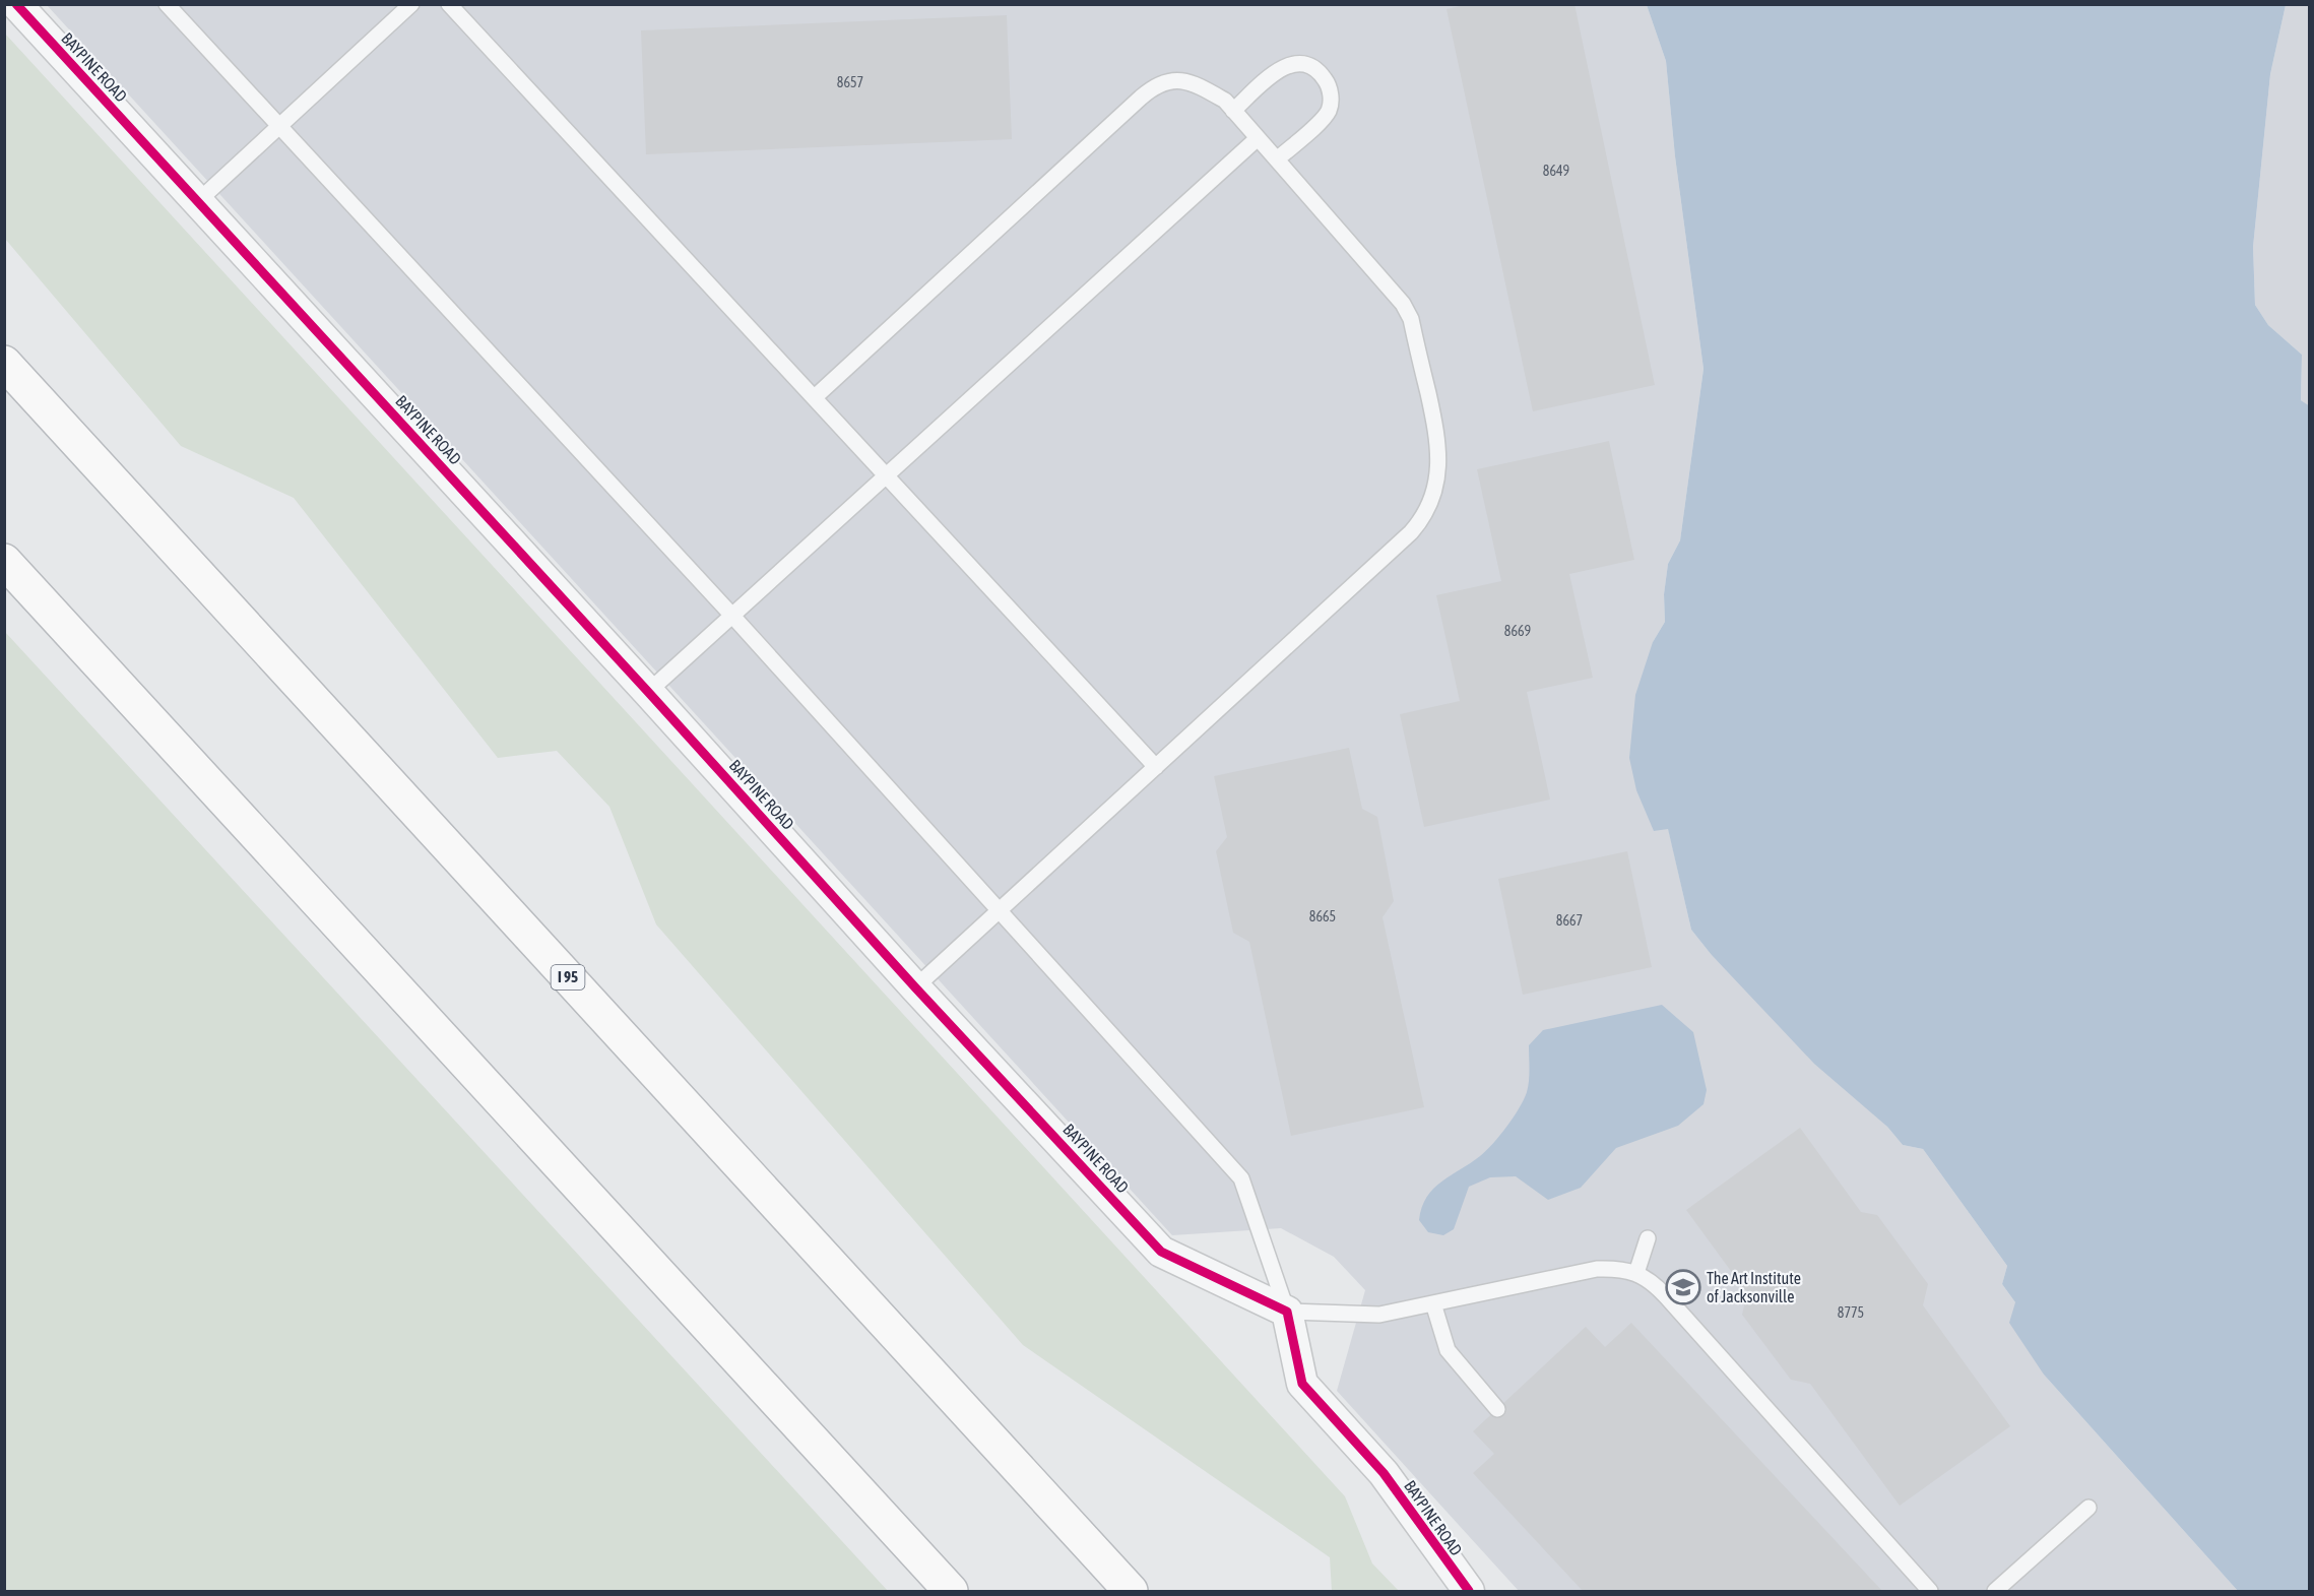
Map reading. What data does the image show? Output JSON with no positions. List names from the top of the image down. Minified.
{"streets":{"highway":["I 95"],"street":["BAYPINE ROAD"]},"places":{"school or university":["The Art Institute of Jacksonville"]},"house_numbers":["8657","8649","8669","8665","8667","8775"]}
